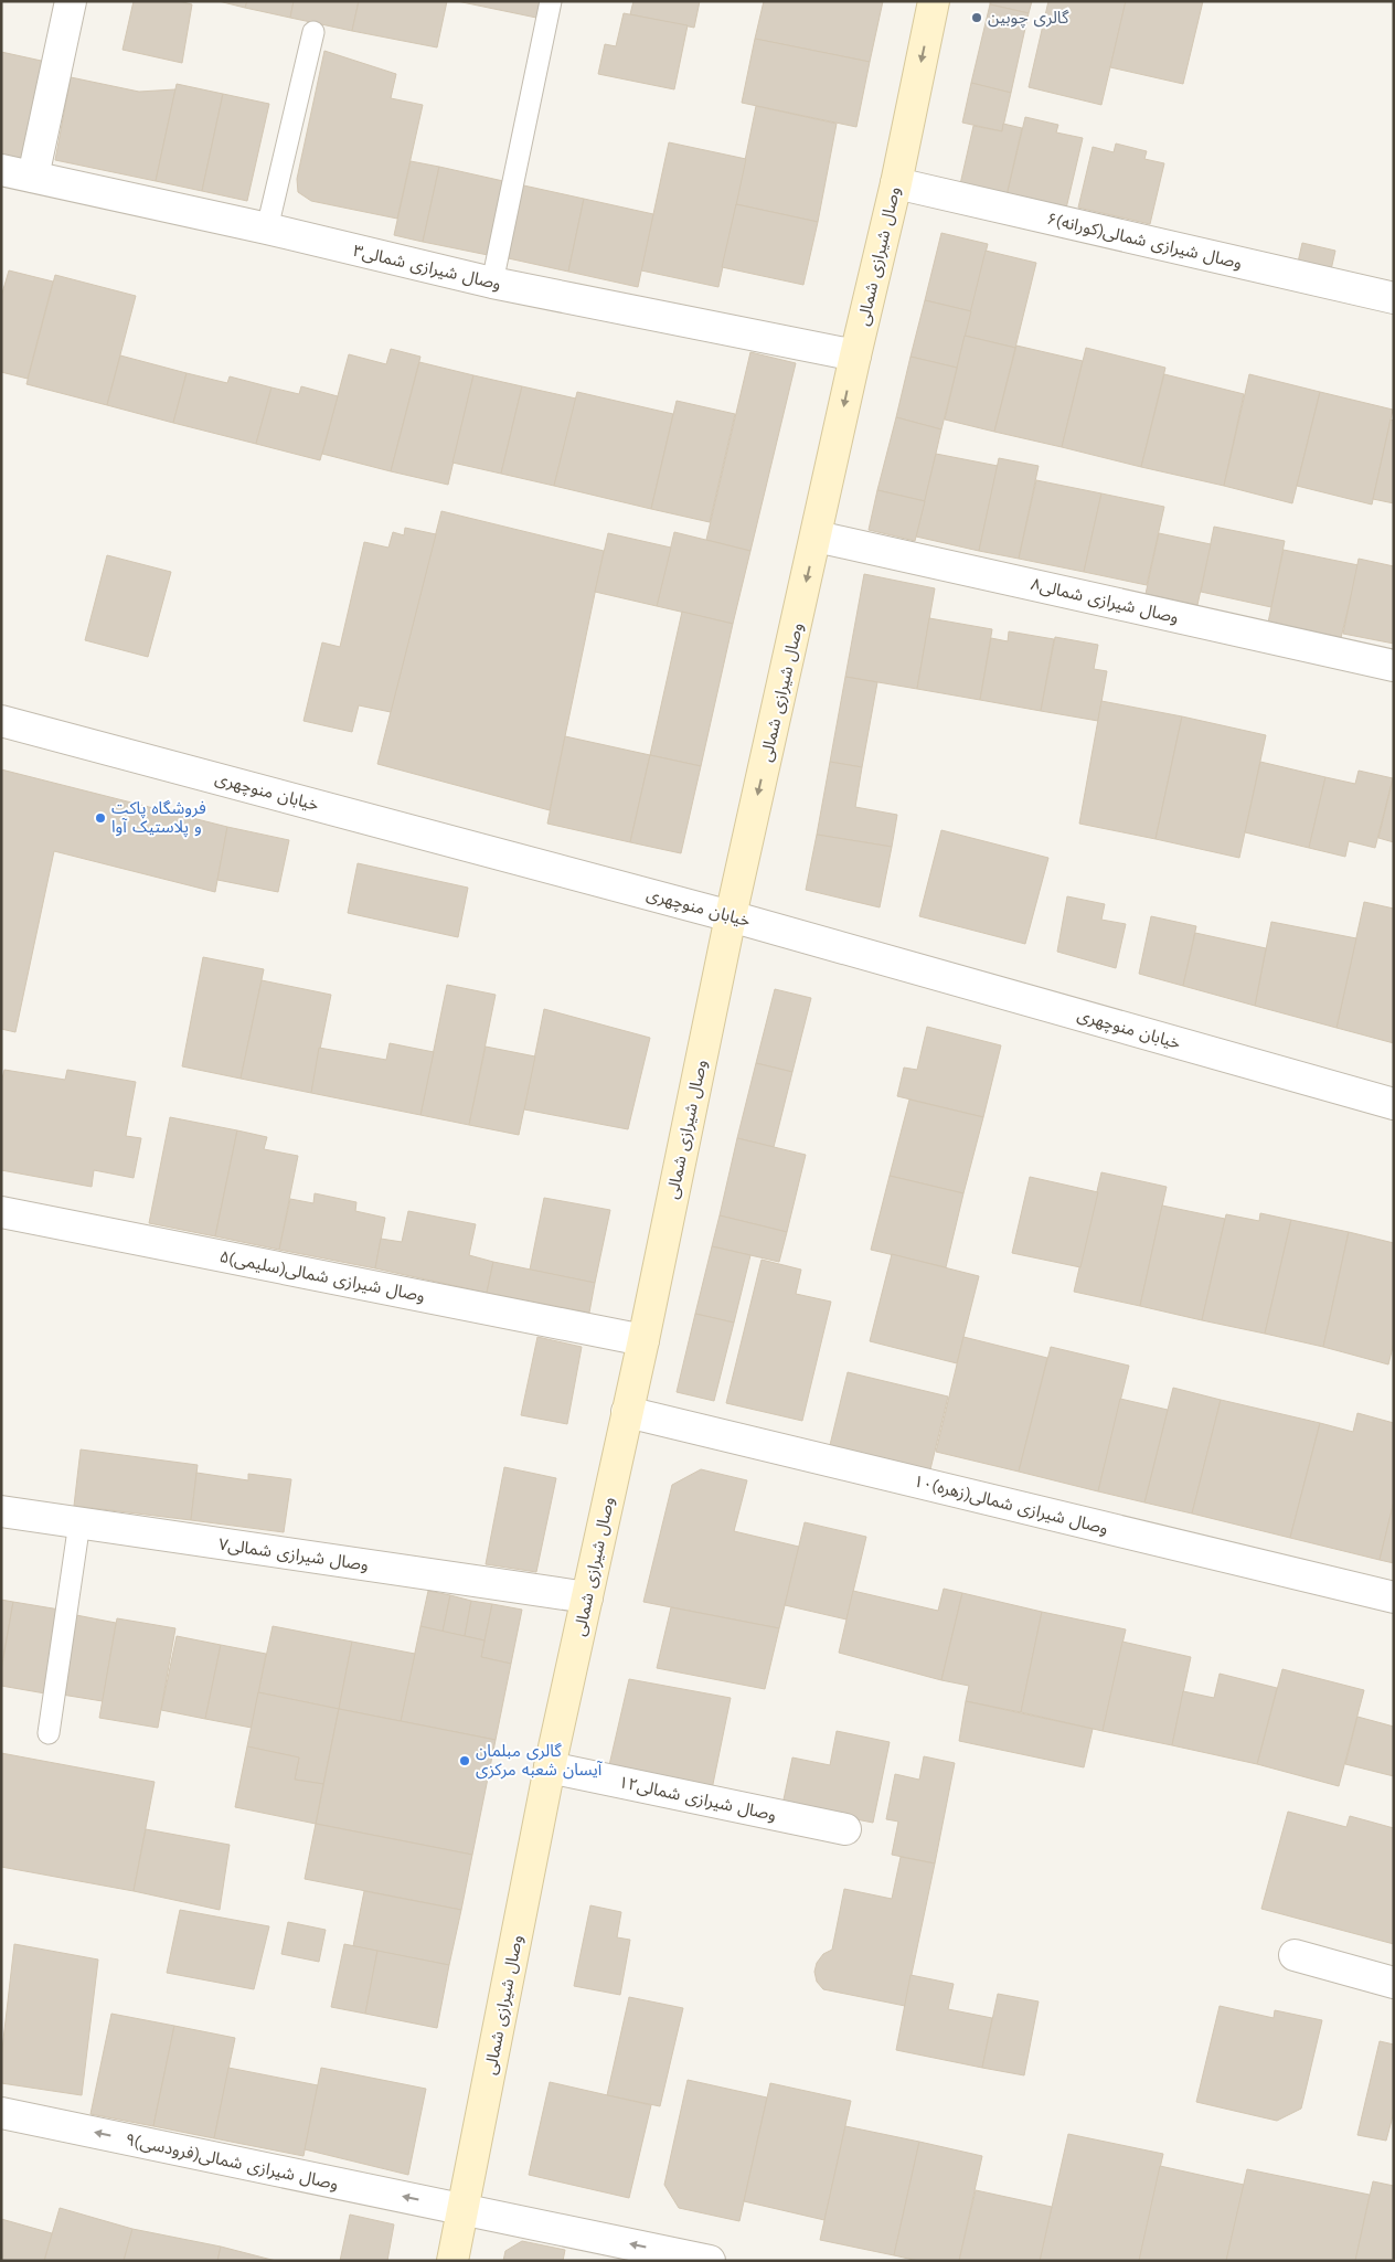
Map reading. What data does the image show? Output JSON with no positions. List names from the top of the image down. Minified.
{"streets":{"main road":["وصال شیرازی شمالی"],"street":["۶وصال شیرازی شمالی(کورانه)","وصال شیرازی شمالی۳","وصال شیرازی شمالی۸","خیابان منوچهری","۵وصال شیرازی شمالی(سلیمی)","۱۰وصال شیرازی شمالی(زهره)","وصال شیرازی شمالی۷","۱۲وصال شیرازی شمالی","۹وصال شیرازی شمالی(فرودسی)"]},"crossings":[["۶وصال شیرازی شمالی(کورانه)","وصال شیرازی شمالی"],["وصال شیرازی شمالی","وصال شیرازی شمالی۳"],["وصال شیرازی شمالی","وصال شیرازی شمالی۸"],["وصال شیرازی شمالی","خیابان منوچهری"],["وصال شیرازی شمالی","۵وصال شیرازی شمالی(سلیمی)"],["وصال شیرازی شمالی","۱۰وصال شیرازی شمالی(زهره)"],["وصال شیرازی شمالی","وصال شیرازی شمالی۷"],["وصال شیرازی شمالی","۱۲وصال شیرازی شمالی"],["وصال شیرازی شمالی","۹وصال شیرازی شمالی(فرودسی)"]],"one_way":["۹وصال شیرازی شمالی(فرودسی)"],"places":["گالری چوبین","فروشگاه پاکت و پلاستیک آوا","گالری مبلمان آیسان شعبه مرکزی"]}
